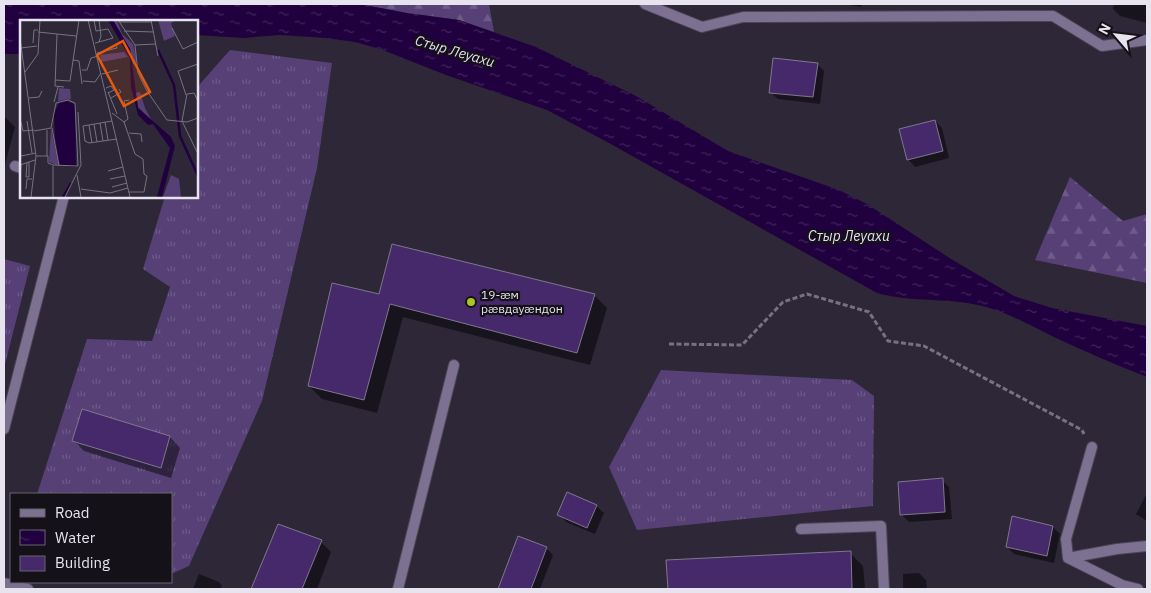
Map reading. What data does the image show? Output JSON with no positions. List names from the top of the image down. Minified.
{"water":["Стыр Леуахи"],"places":["19-æм рӕвдауӕндон"],"legend":["Road","Water","Building"],"north":"top left"}
